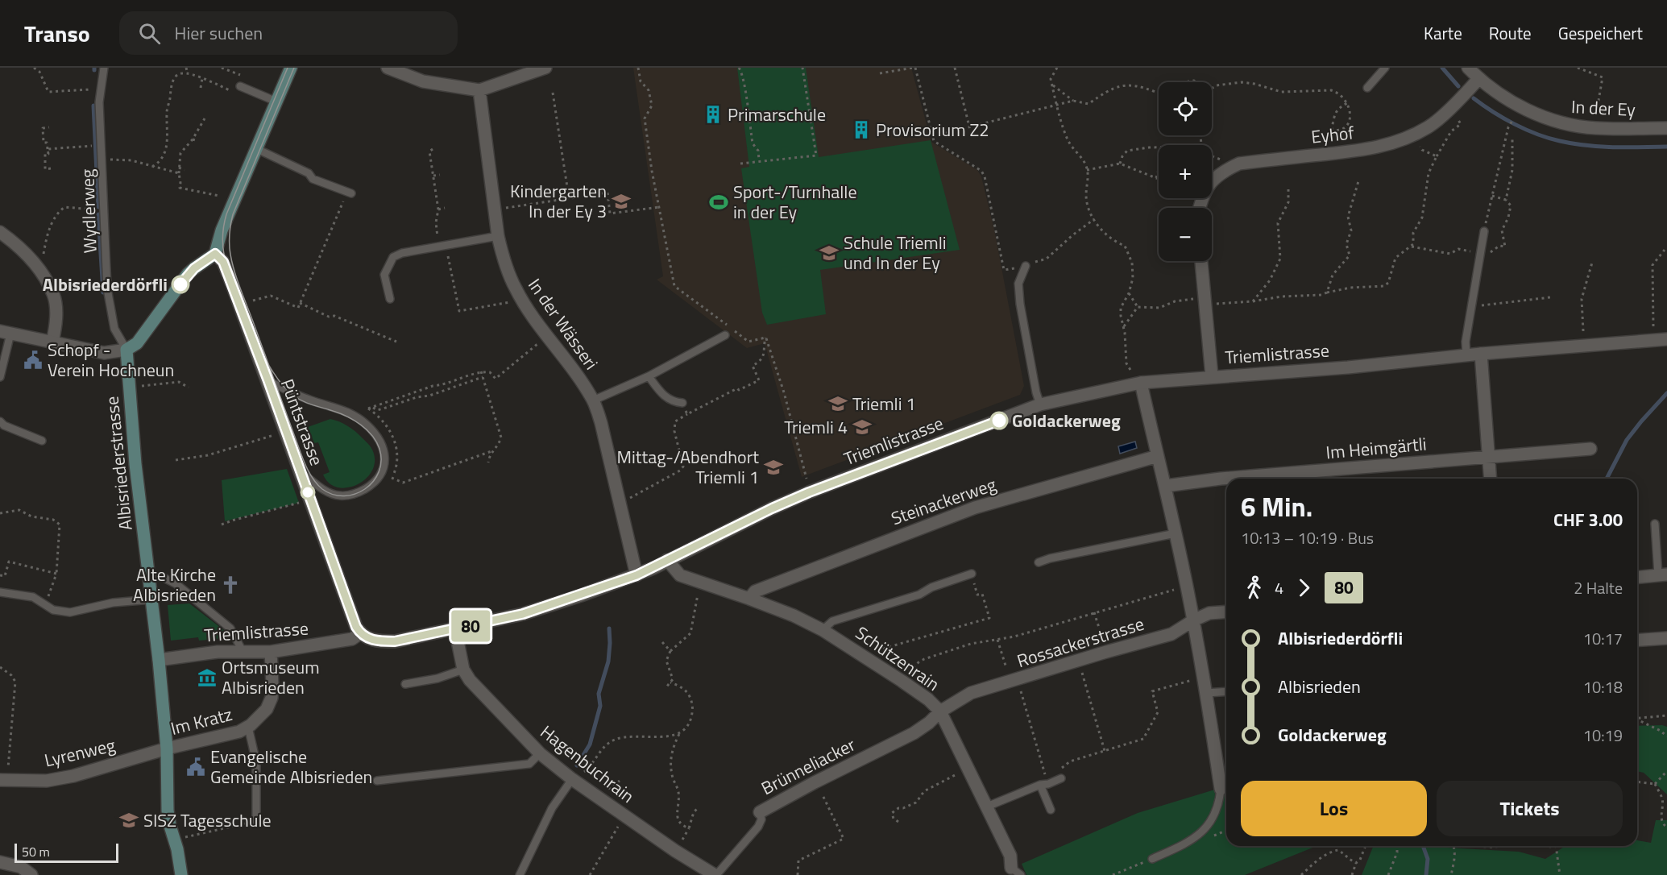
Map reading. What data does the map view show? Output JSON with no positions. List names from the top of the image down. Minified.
{"streets":{"main road":["Albisriederstrasse"],"street":["In der Ey","Eyhof","In der Wässeri","Triemlistrasse","Püntstrasse","Im Heimgärtli","Steinackerweg","Rossackerstrasse","Schützenrain","Im Kratz","Lyrenweg","Hagenbuchrain","Brünneliacker"],"lane":["Wydlerweg"]},"crossings":[["In der Ey","Eyhof"],["Wydlerweg","Albisriederstrasse"],["In der Wässeri","Triemlistrasse"],["Triemlistrasse","Püntstrasse"],["Triemlistrasse","Albisriederstrasse"],["Triemlistrasse","Schützenrain"],["Triemlistrasse","Im Kratz"],["Triemlistrasse","Hagenbuchrain"],["Albisriederstrasse","Im Kratz"],["Albisriederstrasse","Lyrenweg"],["Steinackerweg","Schützenrain"],["Rossackerstrasse","Schützenrain"],["Rossackerstrasse","Brünneliacker"],["Schützenrain","Brünneliacker"],["Im Kratz","Lyrenweg"],["Hagenbuchrain","Brünneliacker"]],"places":{"building":["Primarschule","Provisorium Z2"],"school or university":["Kindergarten In der Ey 3","Schule Triemli und In der Ey","Triemli 1","Triemli 4","Mittag-/Abendhort Triemli 1","SISZ Tagesschule"],"sports":["Sport-/Turnhalle in der Ey"],"other":["Albisriederdörfli","Goldackerweg"],"public building":["Schopf - Verein Hochneun","Evangelische Gemeinde Albisrieden"],"church":["Alte Kirche Albisrieden"],"museum":["Ortsmuseum Albisrieden"]},"lines":["bus line 80"],"scale_bar":"50 m","page":{"header":"Transo","search":"Hier suchen","nav":["Karte","Route","Gespeichert"],"on_map":"80","map_buttons":["+","−"],"heading":["6 Min.","10:13 – 10:19 · Bus","CHF 3.00"],"legs":["4","80","2 Halte"],"list":[{"name":"Albisriederdörfli","value":"10:17"},{"name":"Albisrieden","value":"10:18"},{"name":"Goldackerweg","value":"10:19"}],"buttons":["Los","Tickets"],"scale":"50 m"}}
